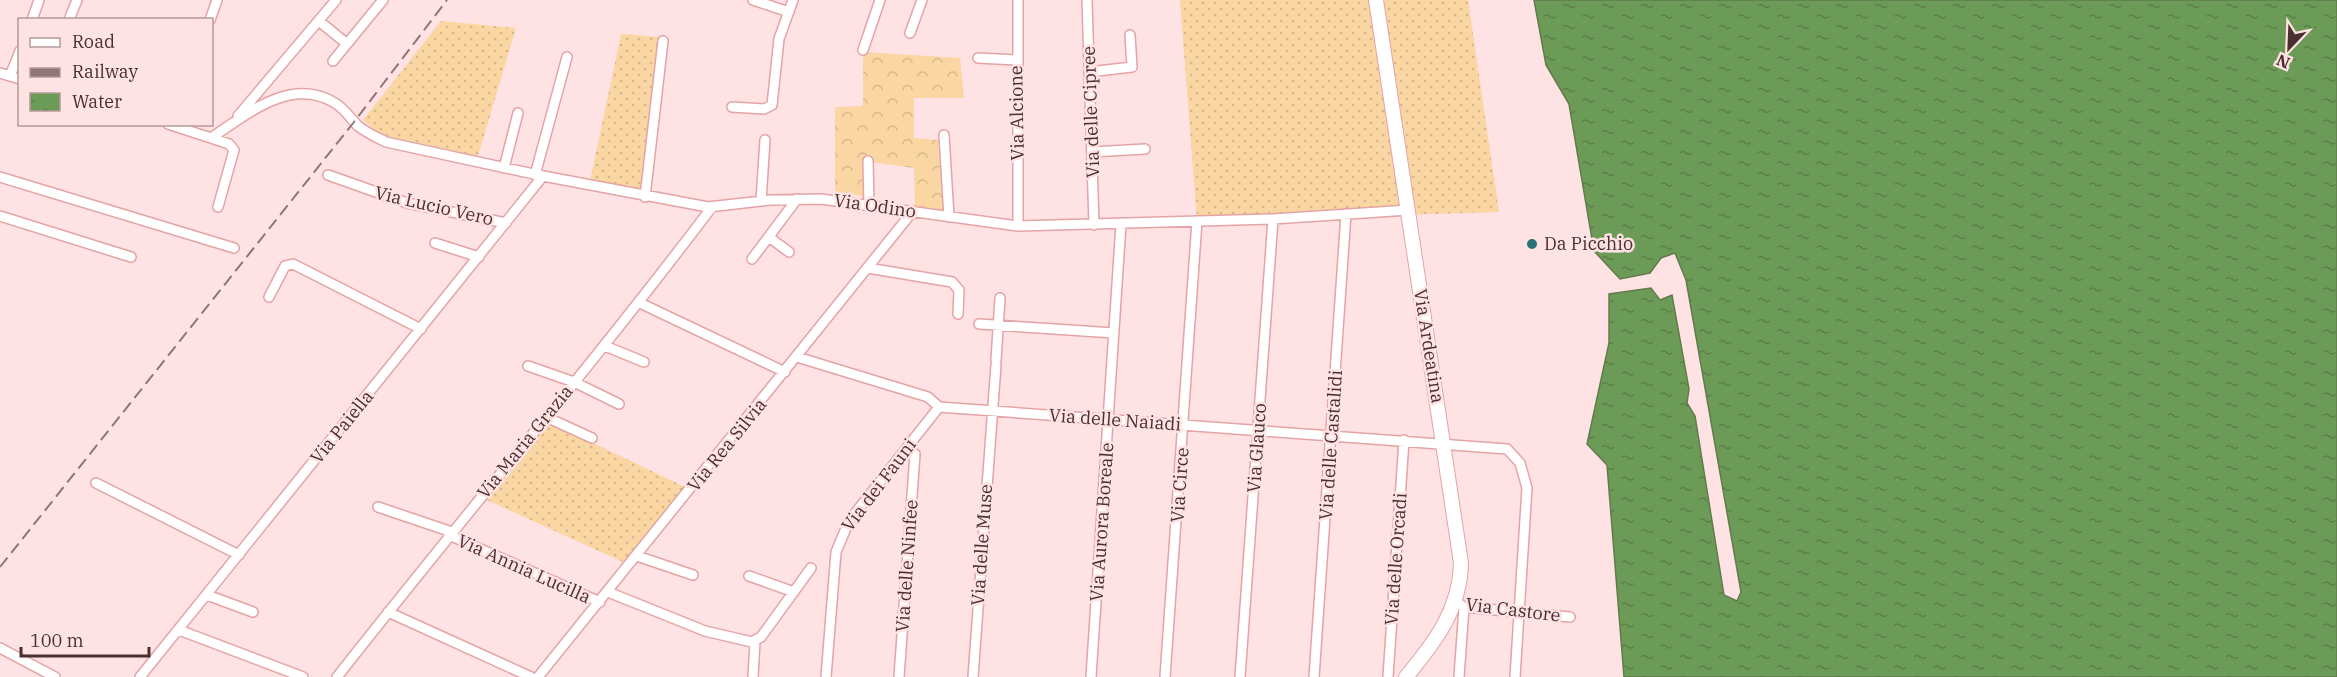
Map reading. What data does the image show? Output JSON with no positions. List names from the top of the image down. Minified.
{"streets":{"main road":["Via Ardeatina"],"street":["Via delle Cipree","Via Alcione","Via Lucio Vero","Via Odino","Via delle Naiadi","Via Paiella","Via Maria Grazia","Via Rea Silvia","Via delle Castalidi","Via Glauco","Via dei Fauni","Via Circe","Via Aurora Boreale","Via delle Muse","Via delle Orcadi","Via delle Ninfee","Via Annia Lucilla","Via Castore"]},"crossings":[["Via delle Cipree","Via Odino"],["Via Alcione","Via Odino"],["Via Lucio Vero","Via Paiella"],["Via Odino","Via Ardeatina"],["Via Odino","Via Paiella"],["Via Odino","Via Maria Grazia"],["Via Odino","Via Rea Silvia"],["Via Odino","Via delle Castalidi"],["Via Odino","Via Glauco"],["Via Odino","Via Circe"],["Via Odino","Via Aurora Boreale"],["Via Ardeatina","Via delle Naiadi"],["Via Ardeatina","Via Castore"],["Via delle Naiadi","Via Rea Silvia"],["Via delle Naiadi","Via delle Castalidi"],["Via delle Naiadi","Via Glauco"],["Via delle Naiadi","Via dei Fauni"],["Via delle Naiadi","Via Circe"],["Via delle Naiadi","Via Aurora Boreale"],["Via delle Naiadi","Via delle Muse"],["Via delle Naiadi","Via delle Orcadi"],["Via delle Naiadi","Via Castore"],["Via Maria Grazia","Via Annia Lucilla"],["Via Rea Silvia","Via Annia Lucilla"]],"places":["Da Picchio"],"legend":["Road","Railway","Water"],"scale_bar":"100 m","north":"bottom left"}
